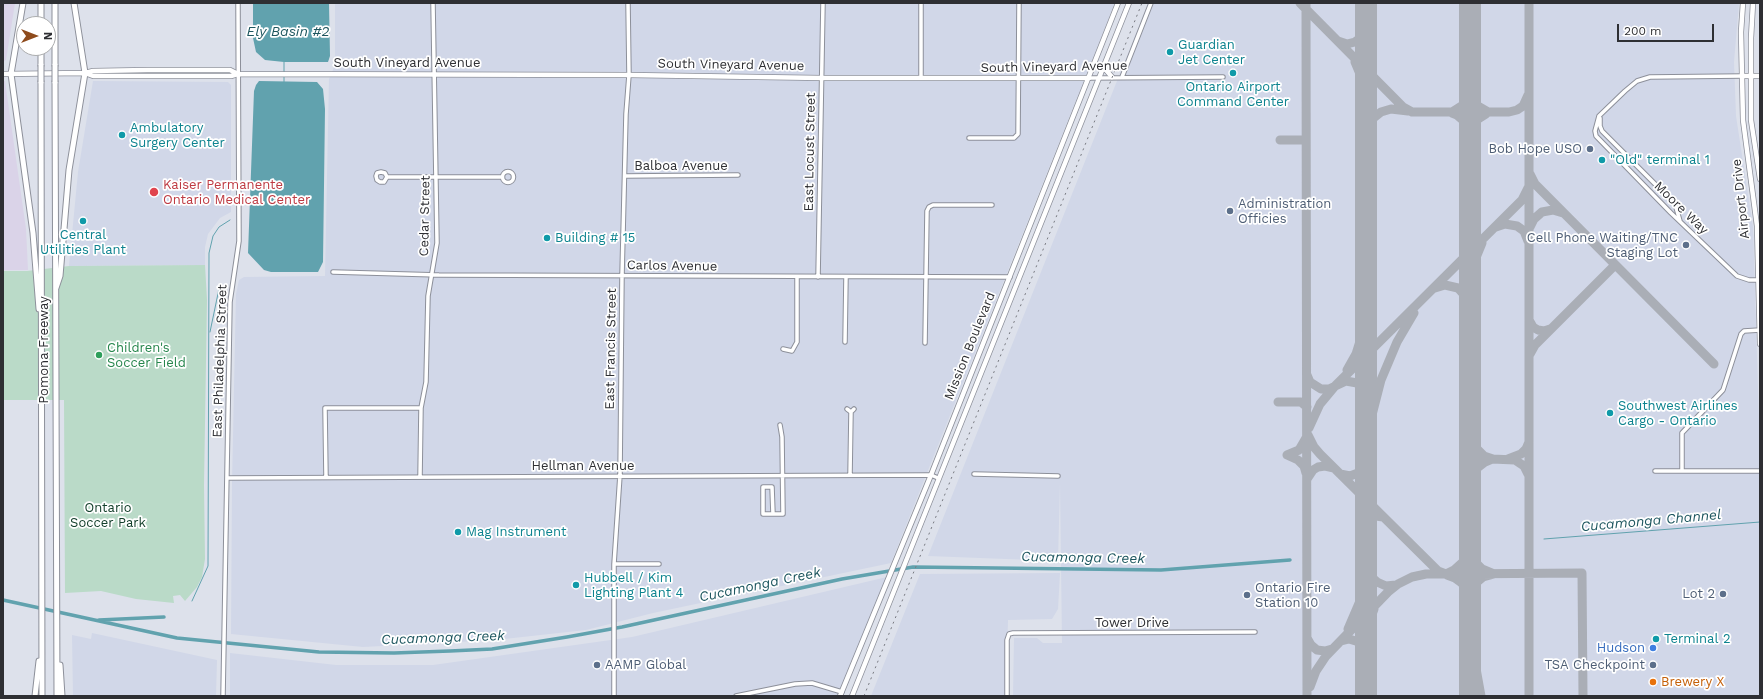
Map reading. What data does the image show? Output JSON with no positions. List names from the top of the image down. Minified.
{"streets":{"highway":["Pomona Freeway"],"main road":["South Vineyard Avenue","Airport Drive","Mission Boulevard"],"street":["East Locust Street","Balboa Avenue","Moore Way","Cedar Street","Carlos Avenue","East Francis Street","East Philadelphia Street","Hellman Avenue","Tower Drive"]},"crossings":[["South Vineyard Avenue","East Locust Street"],["South Vineyard Avenue","Cedar Street"],["South Vineyard Avenue","Mission Boulevard"],["South Vineyard Avenue","East Francis Street"],["South Vineyard Avenue","East Philadelphia Street"],["East Locust Street","Carlos Avenue"],["Balboa Avenue","East Francis Street"],["Airport Drive","Moore Way"],["Cedar Street","Carlos Avenue"],["Cedar Street","Hellman Avenue"],["Carlos Avenue","Mission Boulevard"],["Carlos Avenue","East Francis Street"],["Mission Boulevard","Hellman Avenue"],["East Francis Street","Hellman Avenue"],["East Philadelphia Street","Hellman Avenue"]],"water":["Ely Basin #2","Cucamonga Channel","Cucamonga Creek"],"parks":["Ontario Soccer Park"],"places":["Guardian Jet Center","Ontario Airport Command Center","Ambulatory Surgery Center","Bob Hope USO","\"Old\" terminal 1","Kaiser Permanente Ontario Medical Center","Administration Officies","Central Utilities Plant","Building # 15","Cell Phone Waiting/TNC Staging Lot","Children's Soccer Field","Southwest Airlines Cargo - Ontario","Mag Instrument","Hubbell / Kim Lighting Plant 4","Lot 2","Ontario Fire Station 10","Terminal 2","Hudson","AAMP Global","TSA Checkpoint","Brewery X"],"scale_bar":"200 m","north":"right"}
